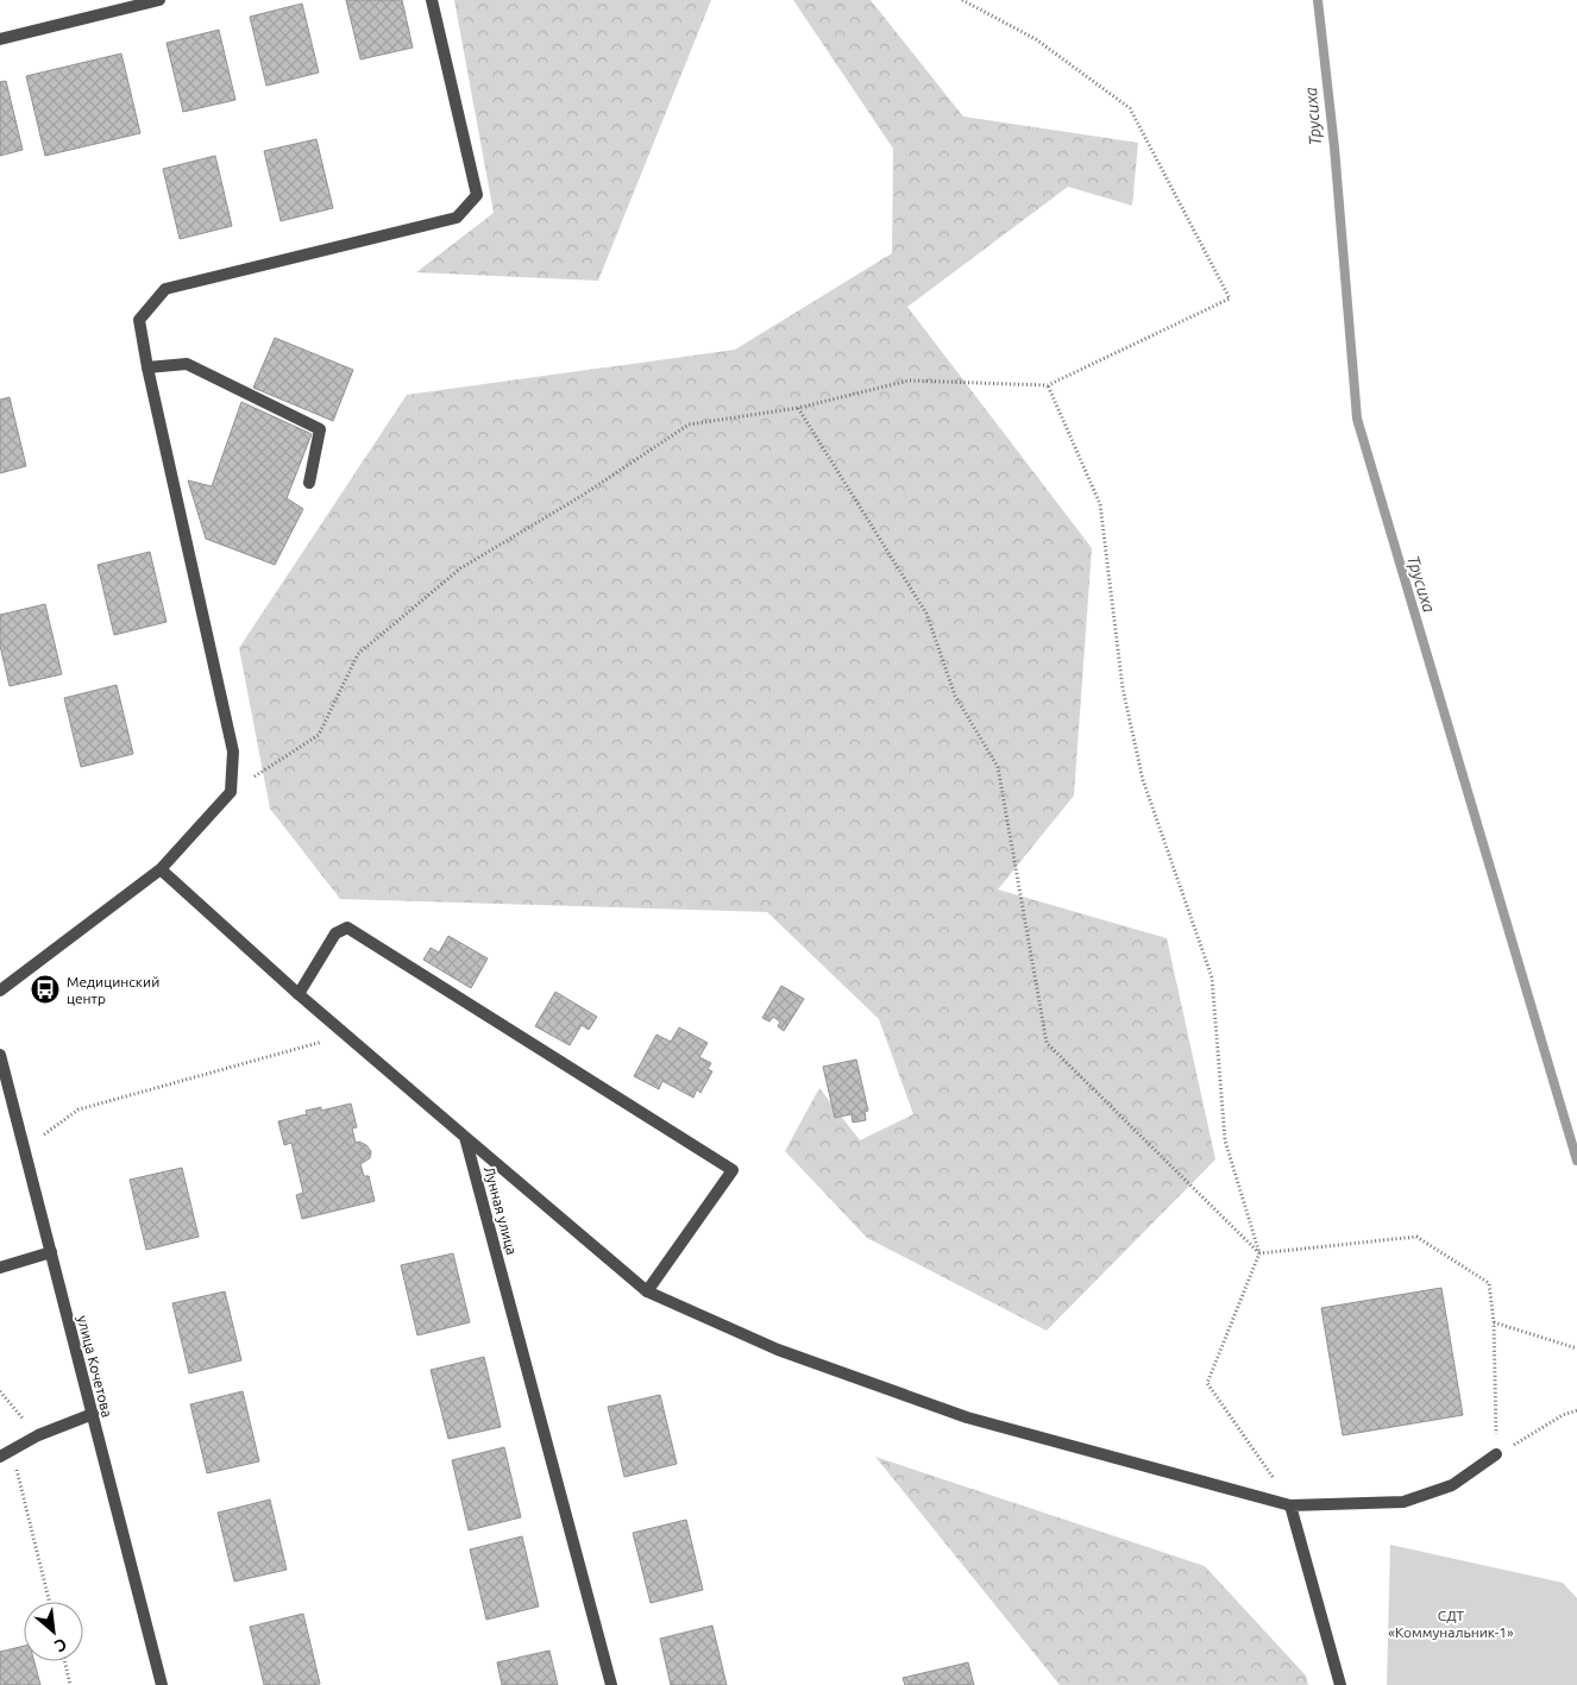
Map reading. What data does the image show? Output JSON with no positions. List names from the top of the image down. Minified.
{"streets":{"street":["Лунная улица","улица Кочетова"]},"water":["Трусиха"],"parks":["СДТ «Коммунальник-1»"],"places":{"bus stop":["Медицинский центр"]},"north":"bottom right"}
